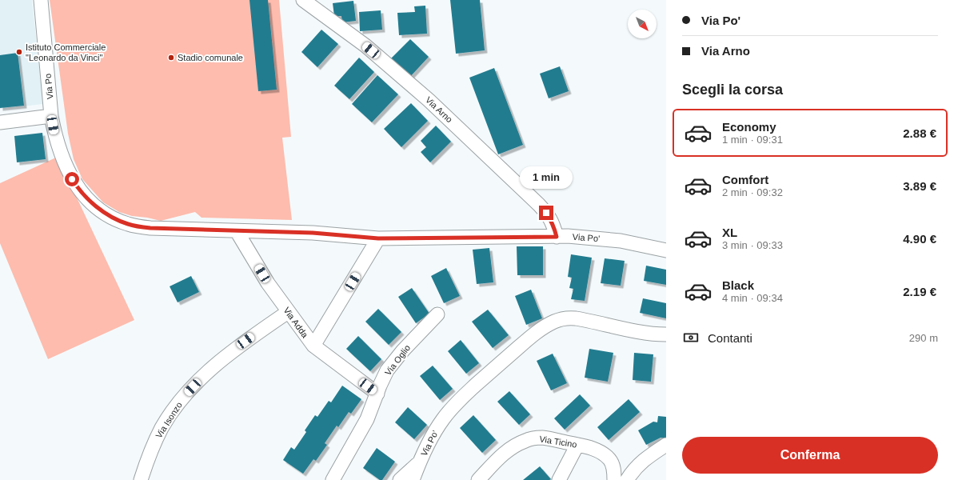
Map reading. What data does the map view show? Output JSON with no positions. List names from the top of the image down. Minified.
{"streets":{"street":["Via Po","Via Arno","Via Po'","Via Adda","Via Oglio","Via Isonzo","Via Ticino"]},"crossings":[["Via Po","Via Po'"],["Via Arno","Via Po'"],["Via Po'","Via Adda"],["Via Adda","Via Oglio"],["Via Adda","Via Isonzo"]],"places":["Istituto Commerciale \"Leonardo da Vinci\"","Stadio comunale"],"north":"bottom right","page":{"banner":["Via Po'","Via Arno"],"heading":"Scegli la corsa","list":[{"name":"Economy","note":"1 min · 09:31","value":"2.88 €"},{"name":"Comfort","note":"2 min · 09:32","value":"3.89 €"},{"name":"XL","note":"3 min · 09:33","value":"4.90 €"},{"name":"Black","note":"4 min · 09:34","value":"2.19 €"}],"bubble":"1 min","pay":["Contanti","290 m"],"buttons":"Conferma"}}
